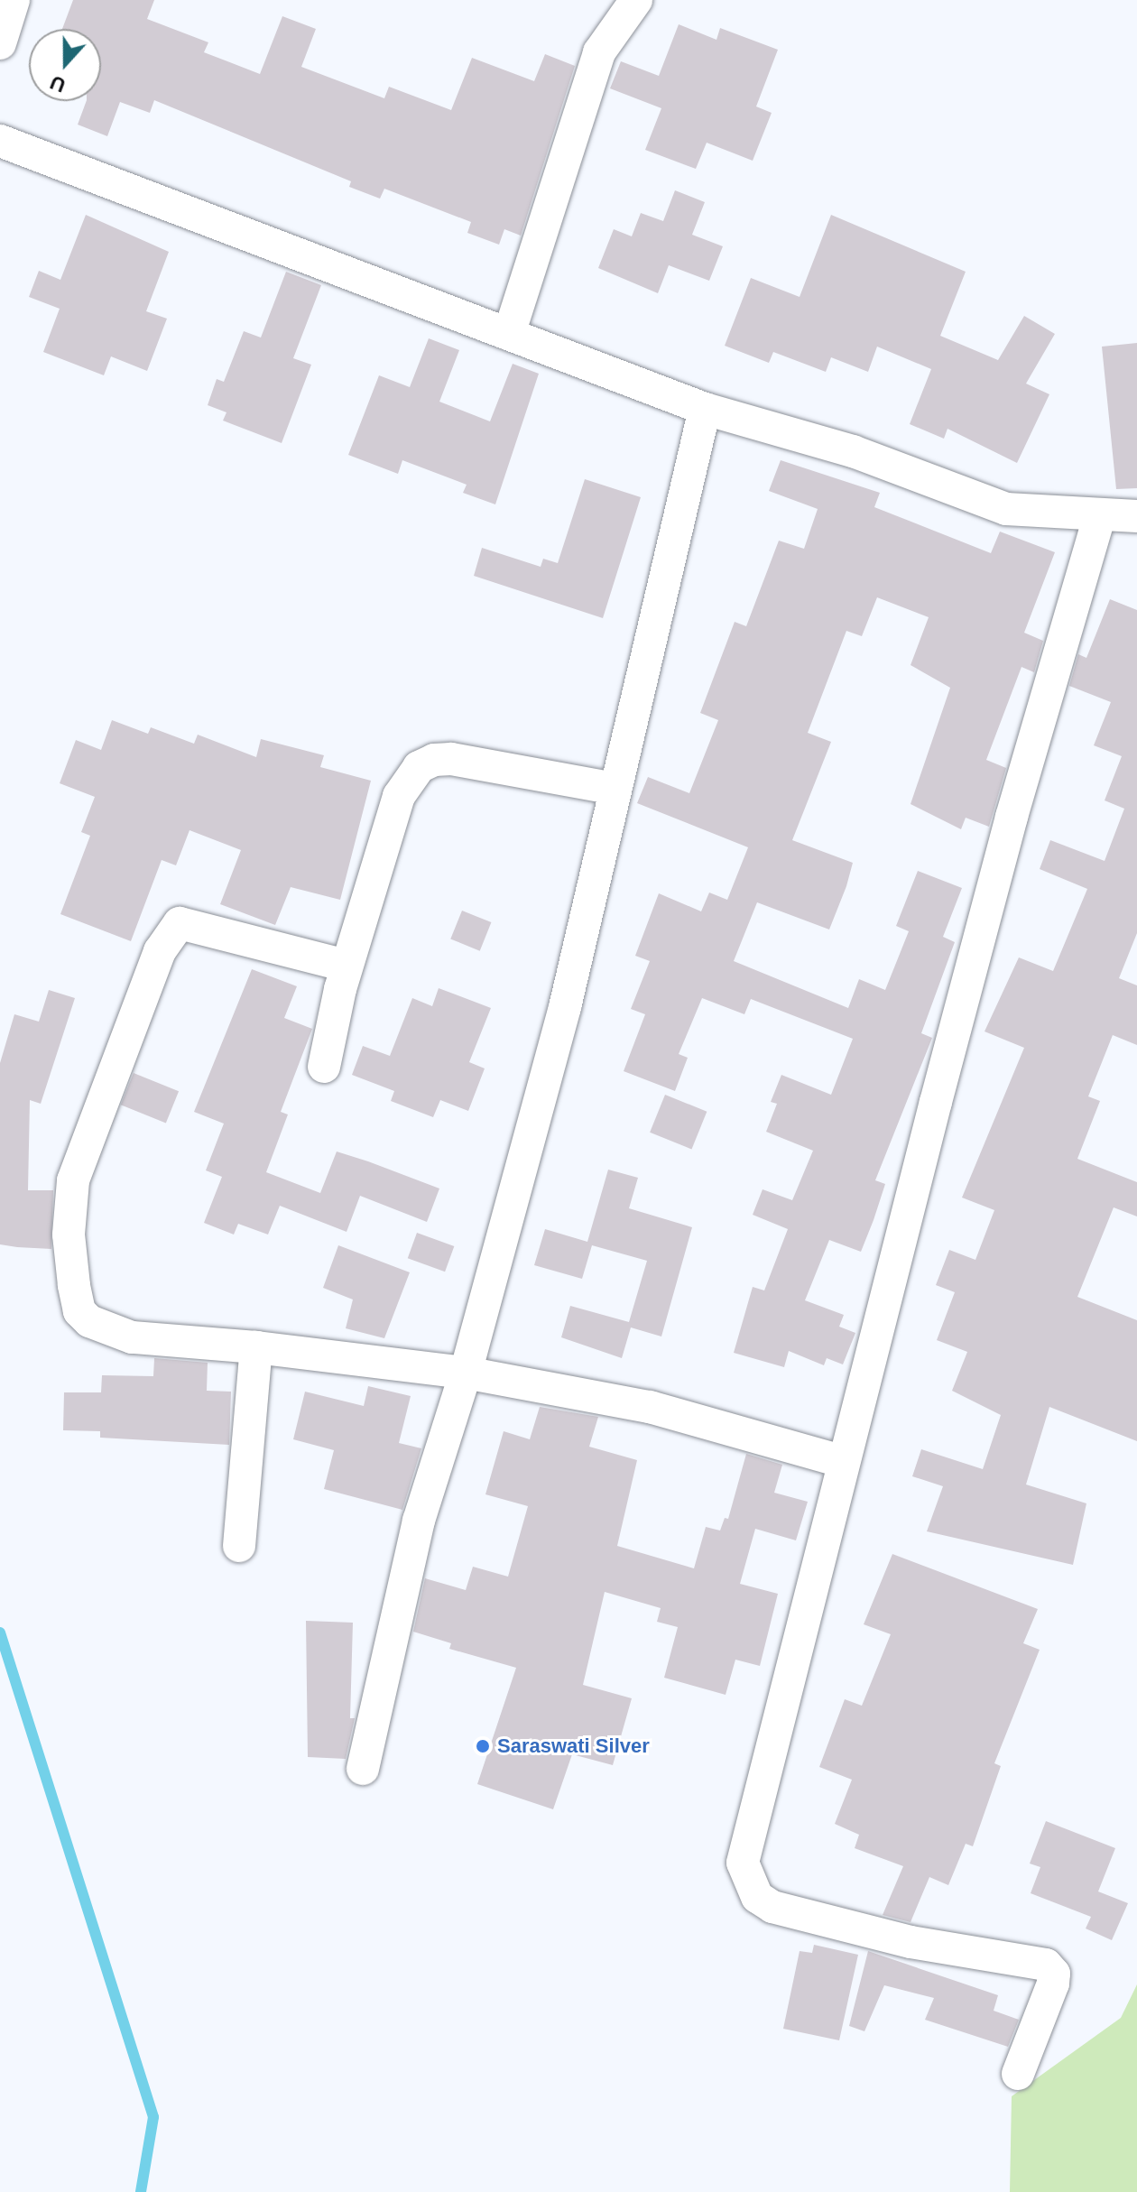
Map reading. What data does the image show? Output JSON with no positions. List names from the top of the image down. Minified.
{"places":["Saraswati Silver"],"north":"bottom"}
